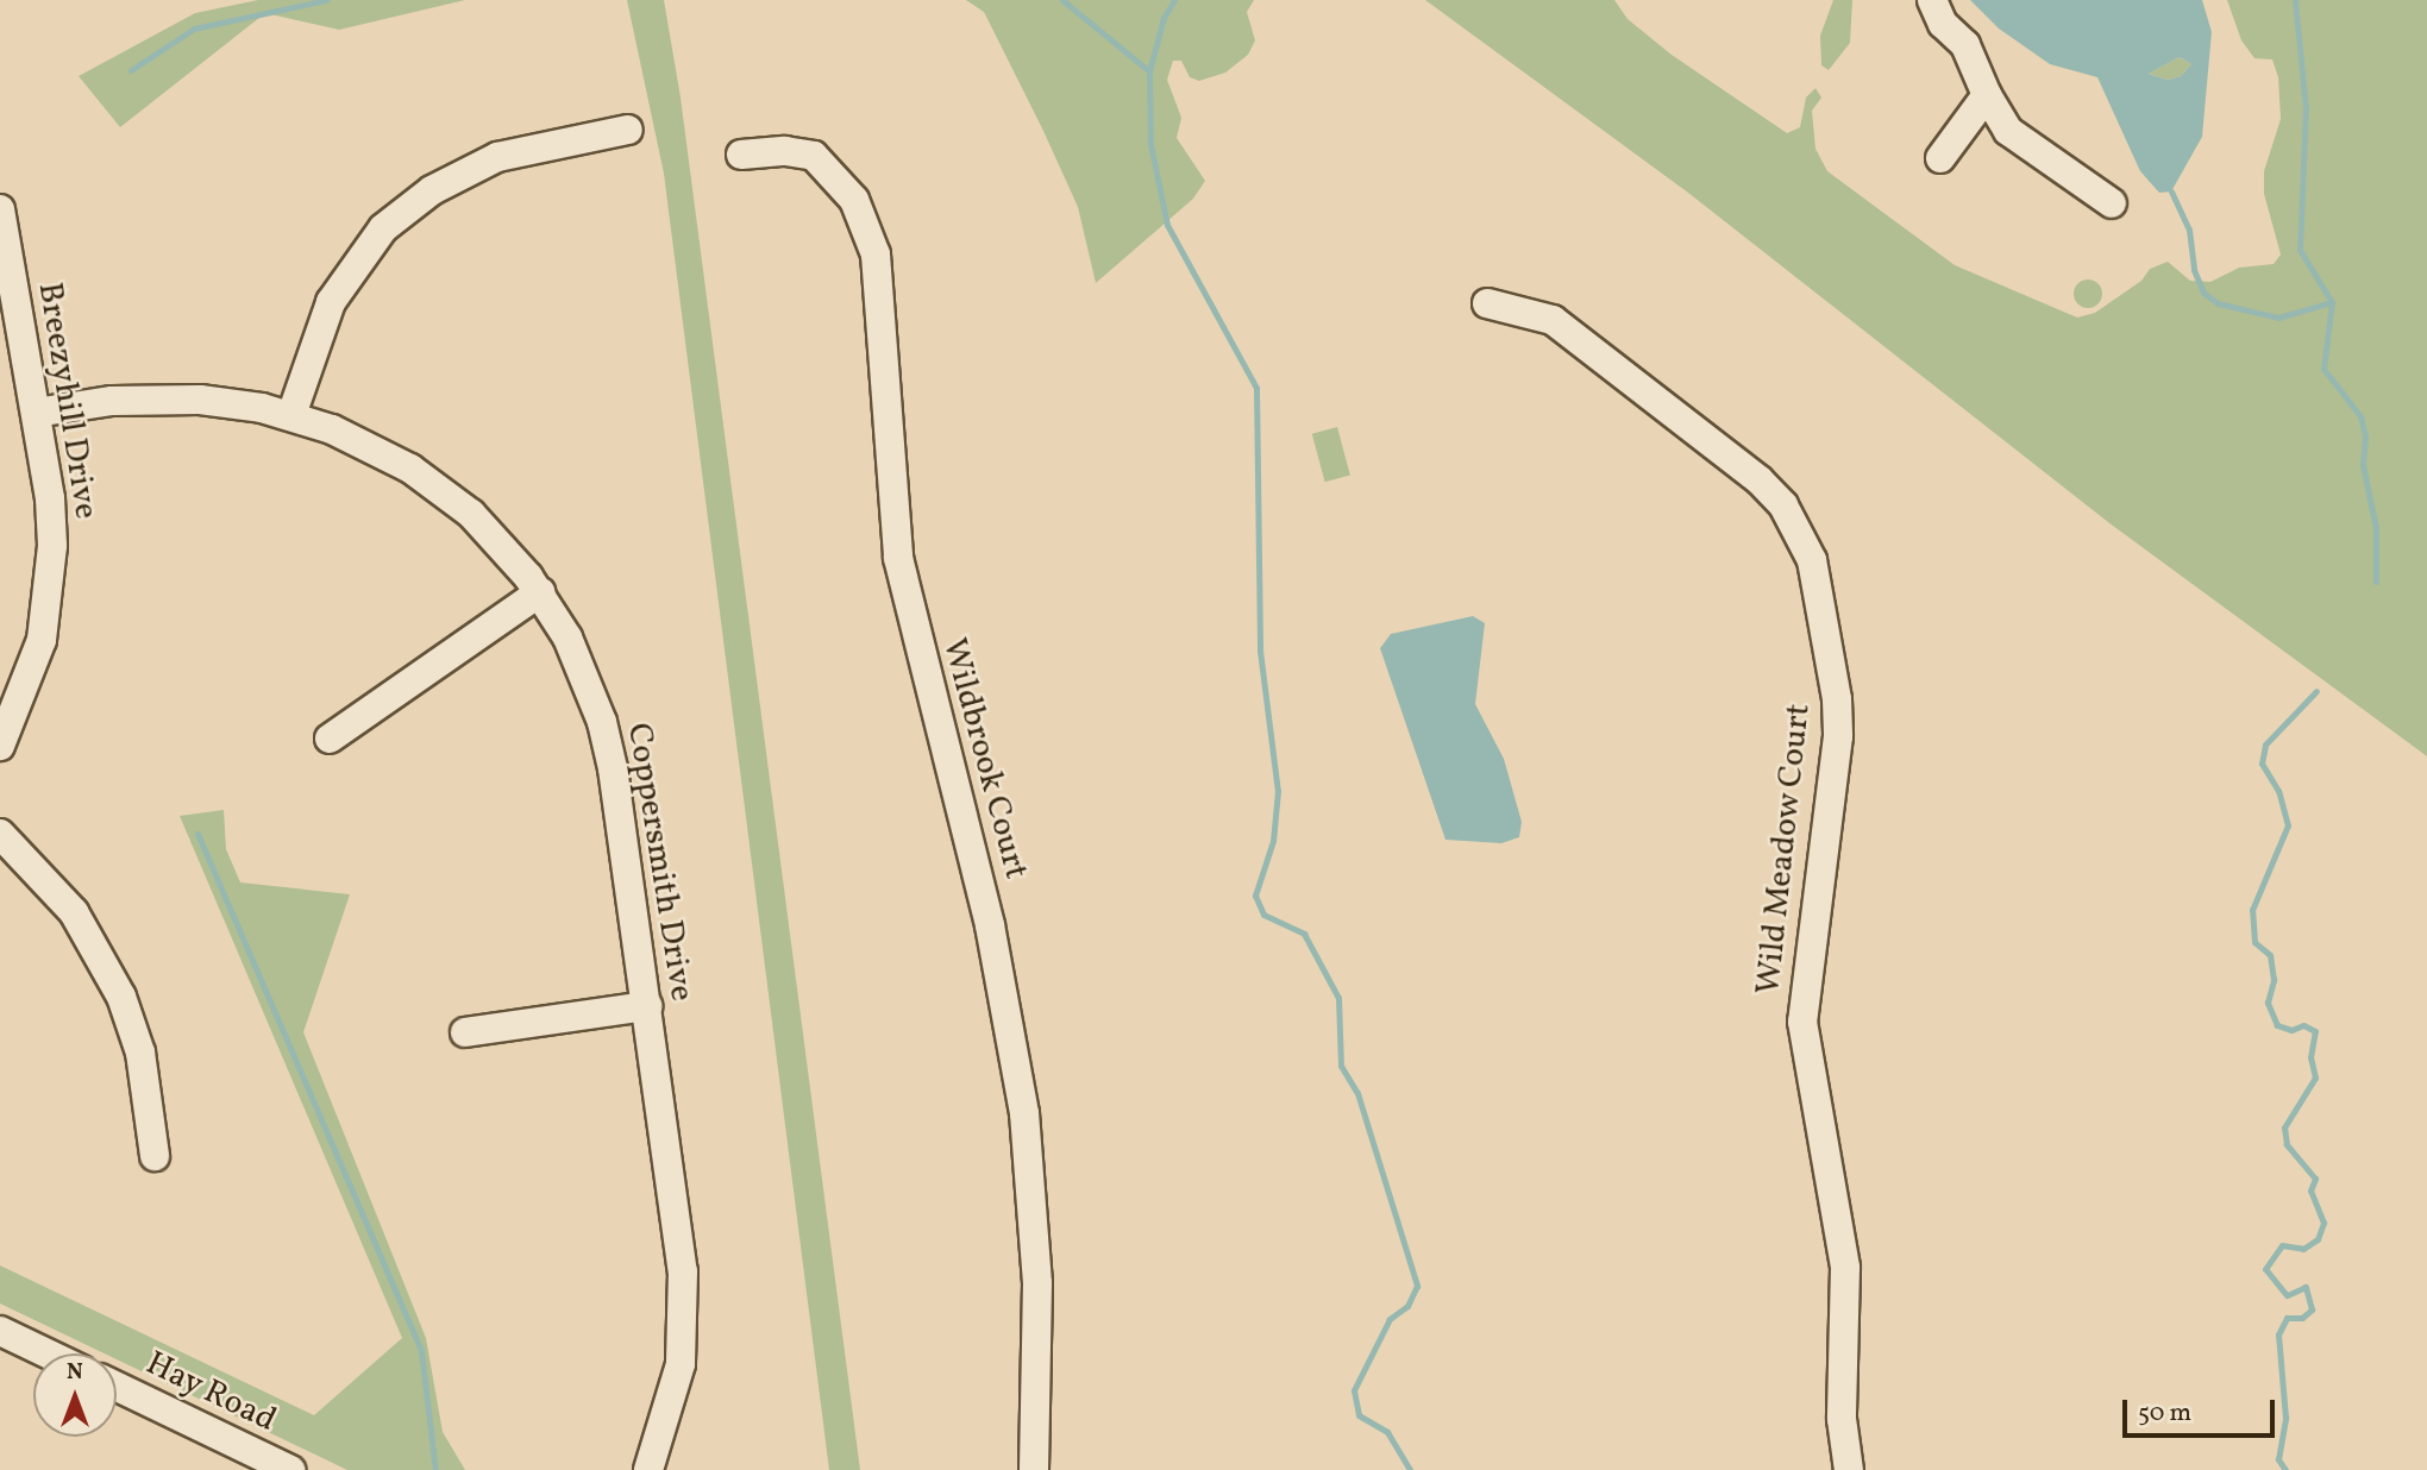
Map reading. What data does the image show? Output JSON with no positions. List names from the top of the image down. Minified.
{"streets":{"street":["Breezyhill Drive","Wildbrook Court","Wild Meadow Court","Coppersmith Drive","Hay Road"]},"crossings":[["Breezyhill Drive","Coppersmith Drive"]],"scale_bar":"50 m","north":"top"}
